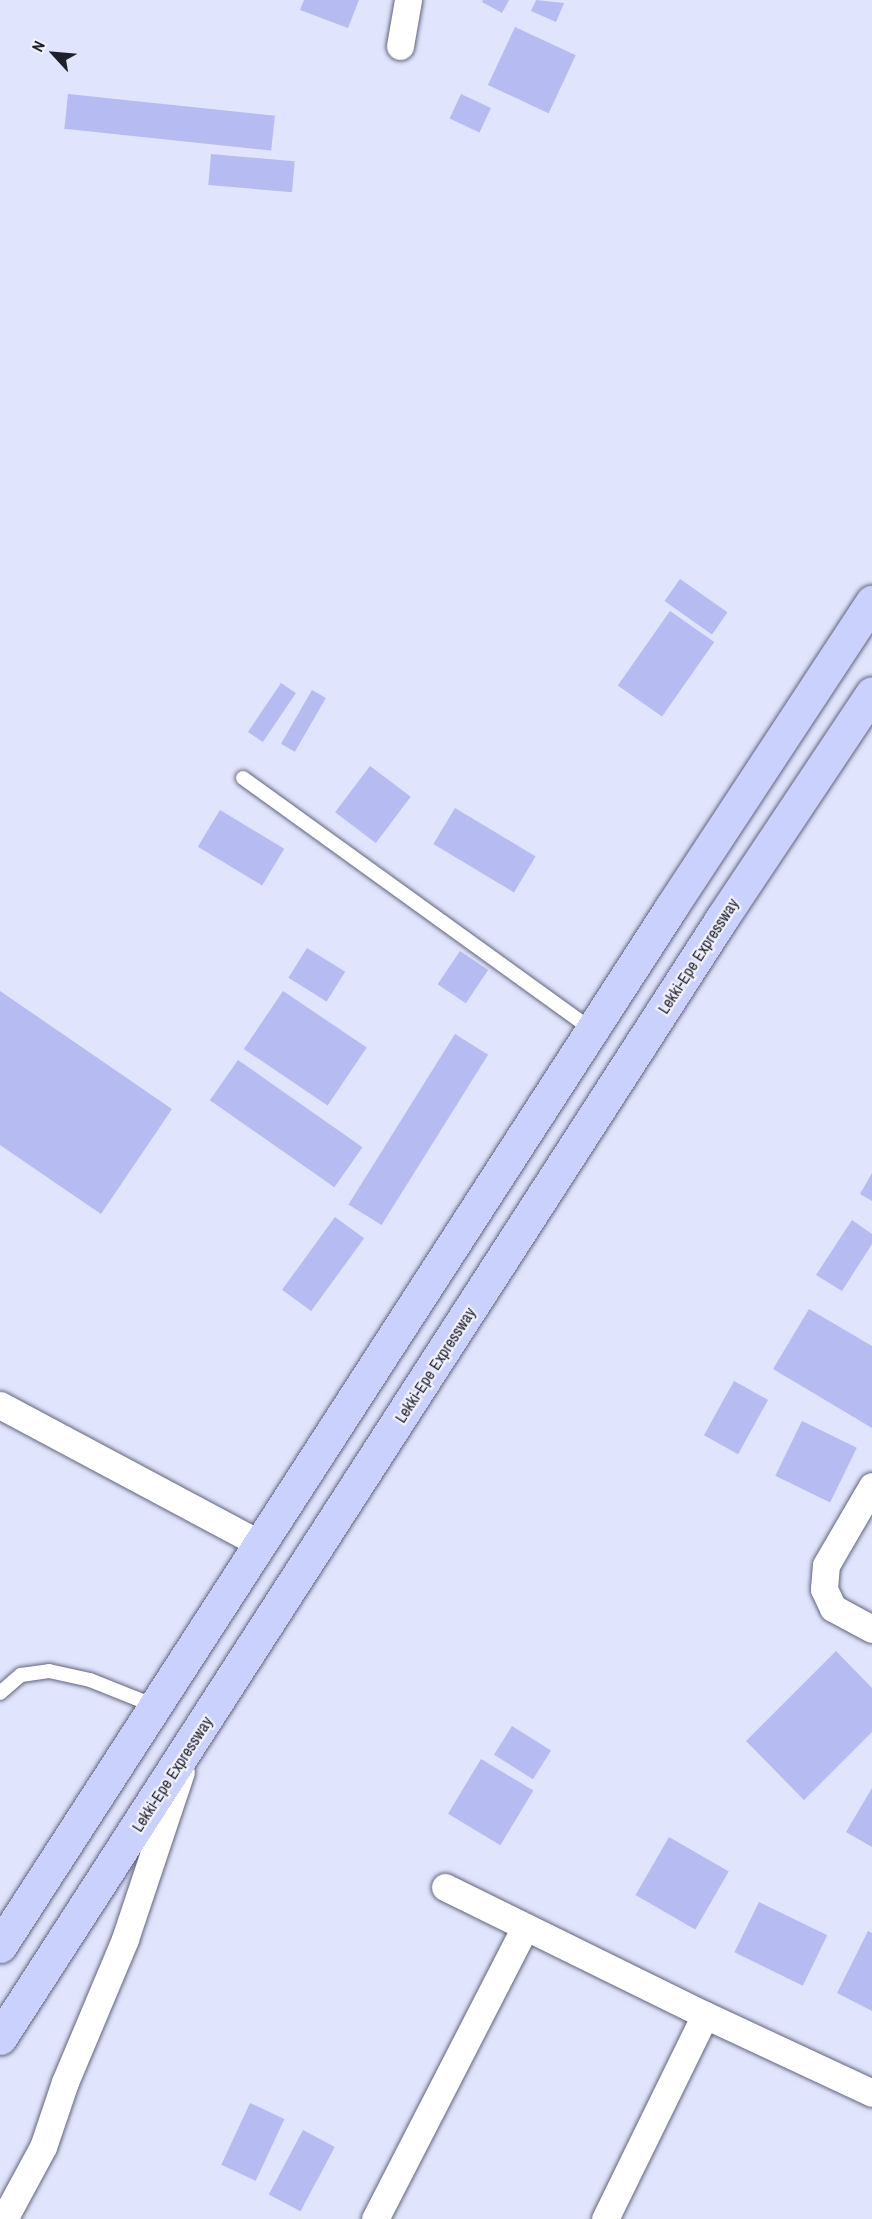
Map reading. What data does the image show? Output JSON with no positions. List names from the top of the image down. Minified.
{"streets":{"highway":["Lekki-Epe Expressway"]},"north":"top left"}
